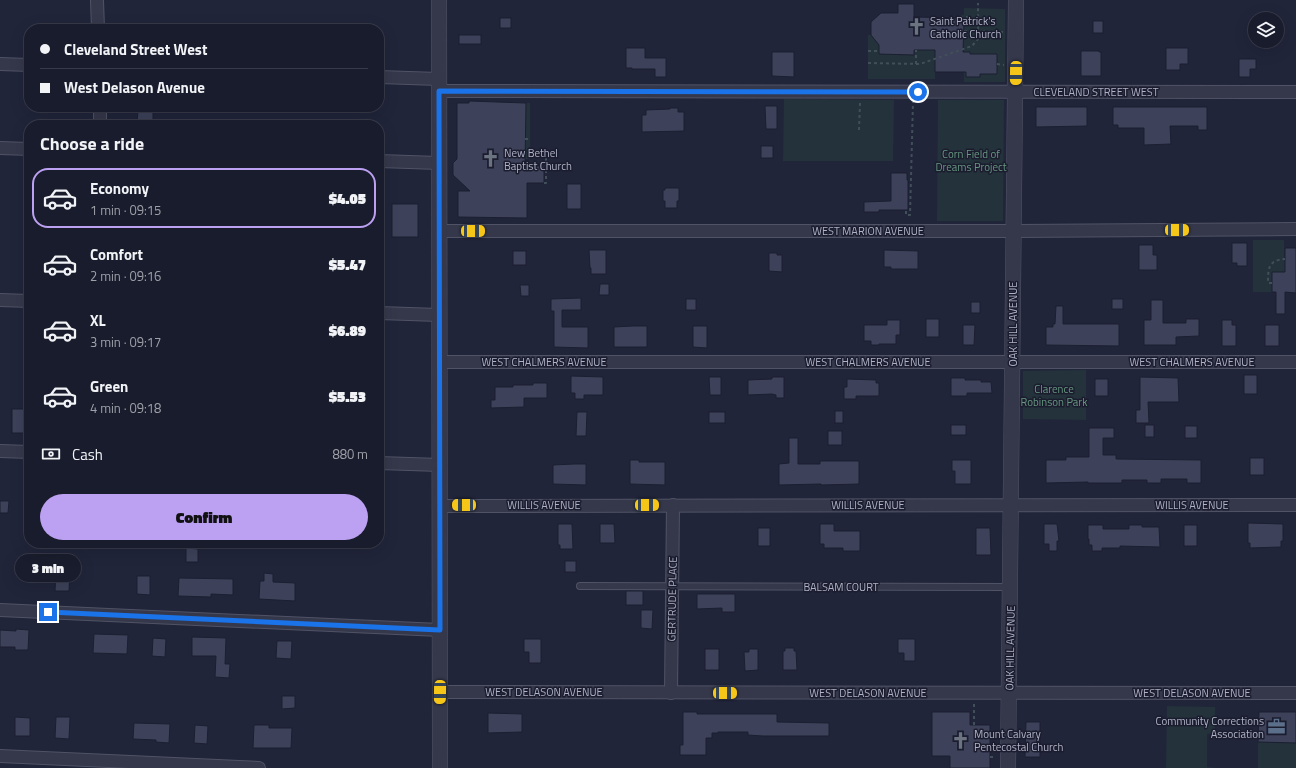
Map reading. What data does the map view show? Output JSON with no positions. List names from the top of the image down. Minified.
{"streets":{"street":["CLEVELAND STREET WEST","WEST MARION AVENUE","OAK HILL AVENUE","WEST CHALMERS AVENUE","WILLIS AVENUE","GERTRUDE PLACE","WEST DELASON AVENUE"],"lane":["BALSAM COURT"]},"crossings":[["CLEVELAND STREET WEST","OAK HILL AVENUE"],["WEST MARION AVENUE","OAK HILL AVENUE"],["OAK HILL AVENUE","WEST CHALMERS AVENUE"],["OAK HILL AVENUE","WILLIS AVENUE"],["OAK HILL AVENUE","BALSAM COURT"],["OAK HILL AVENUE","WEST DELASON AVENUE"],["WILLIS AVENUE","GERTRUDE PLACE"],["BALSAM COURT","GERTRUDE PLACE"],["GERTRUDE PLACE","WEST DELASON AVENUE"]],"parks":["Corn Field of Dreams Project","Clarence Robinson Park"],"places":{"church":["Saint Patrick's Catholic Church","New Bethel Baptist Church","Mount Calvary Pentecostal Church"],"office":["Community Corrections Association"]},"page":{"banner":["Cleveland Street West","West Delason Avenue"],"heading":"Choose a ride","list":[{"name":"Economy","note":"1 min · 09:15","value":"$4.05"},{"name":"Comfort","note":"2 min · 09:16","value":"$5.47"},{"name":"XL","note":"3 min · 09:17","value":"$6.89"},{"name":"Green","note":"4 min · 09:18","value":"$5.53"}],"pay":["Cash","880 m"],"buttons":"Confirm","bubble":"3 min"}}
